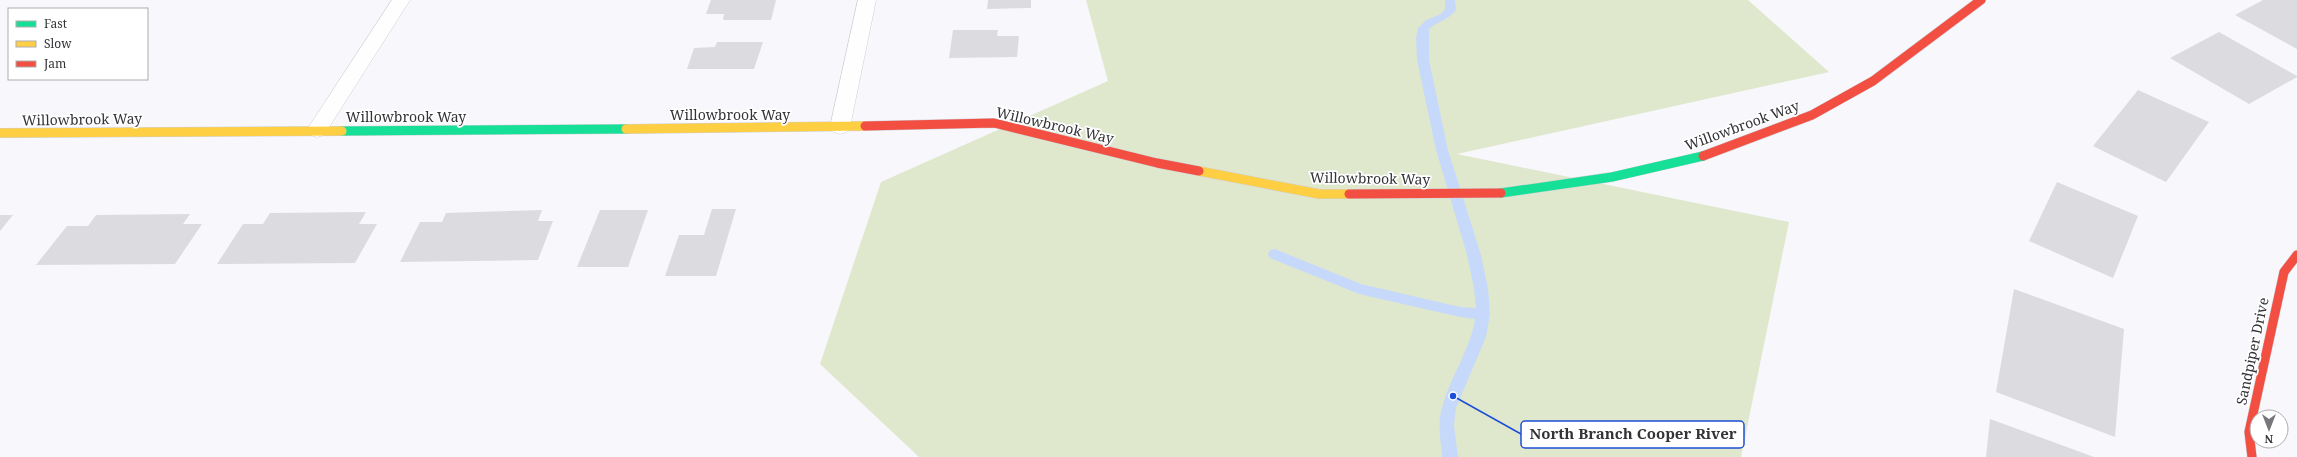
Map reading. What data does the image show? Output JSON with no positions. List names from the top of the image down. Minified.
{"streets":{"street":["Willowbrook Way","Sandpiper Drive"]},"places":["North Branch Cooper River"],"legend":["Fast","Slow","Jam"],"north":"bottom"}
